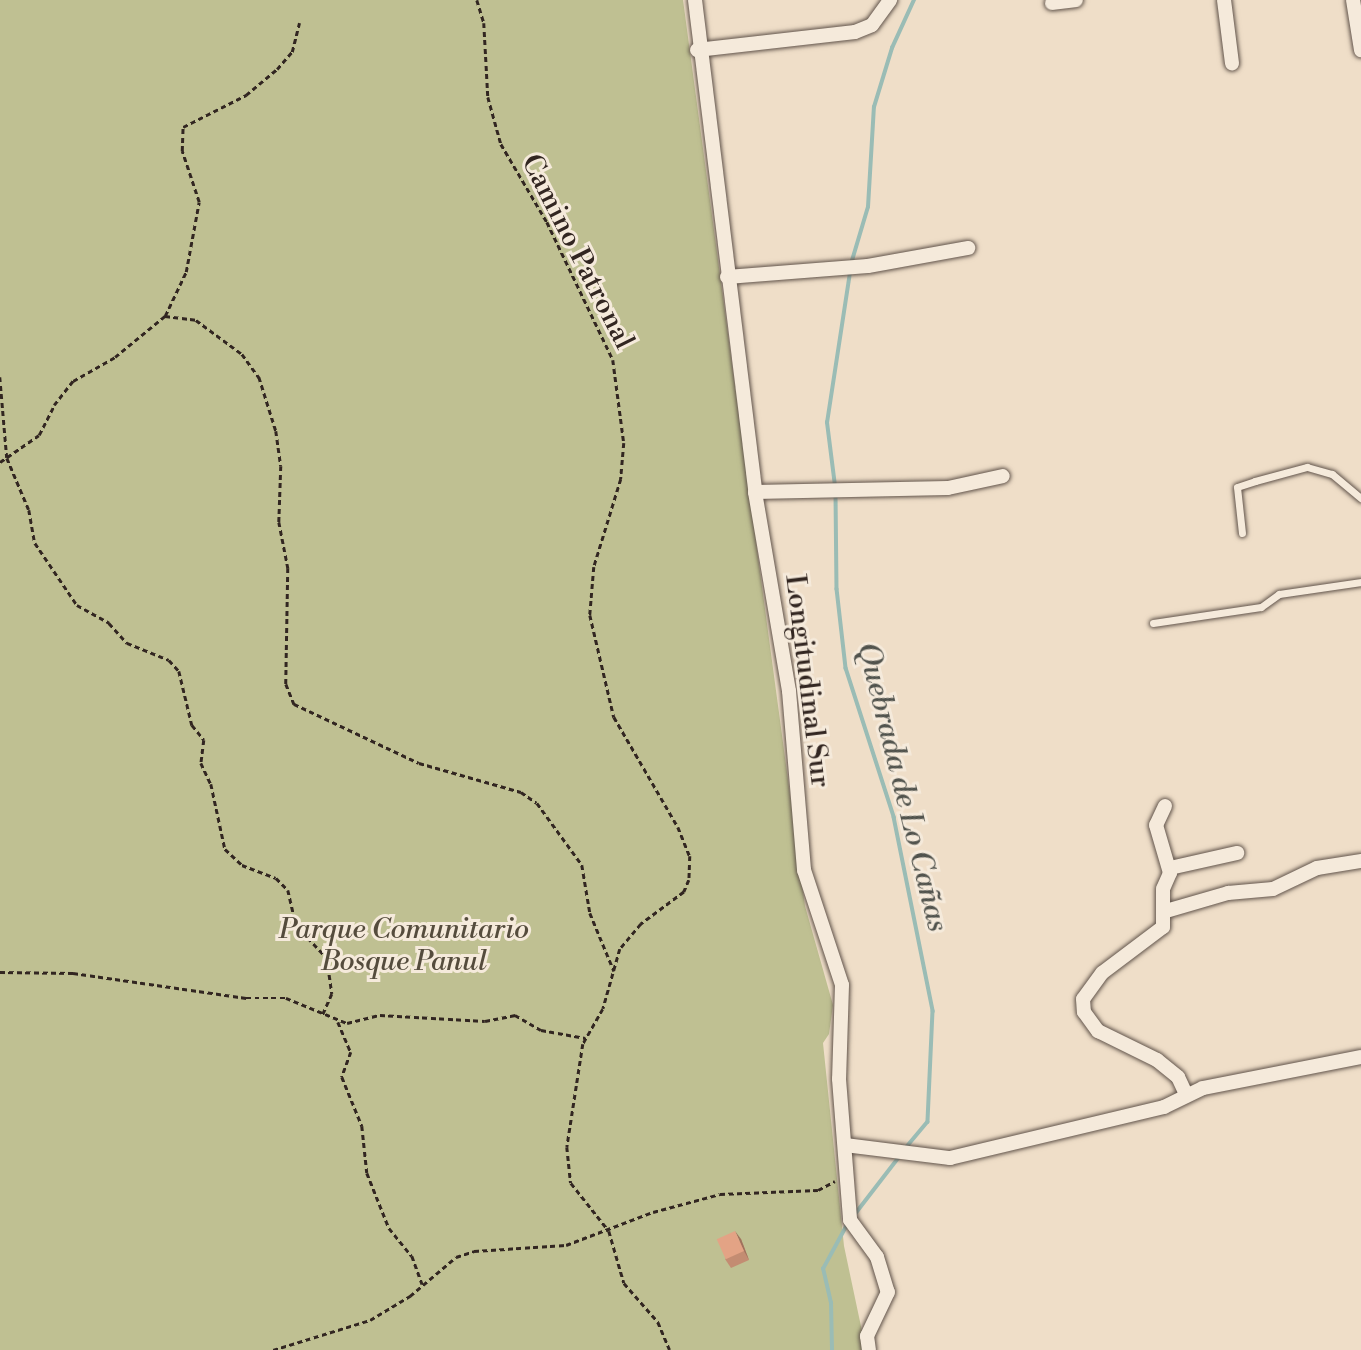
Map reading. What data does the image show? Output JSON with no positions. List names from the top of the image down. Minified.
{"streets":{"street":["Longitudinal Sur"],"path":["Camino Patronal"]},"water":["Quebrada de Lo Cañas"],"parks":["Parque Comunitario Bosque Panul"]}
